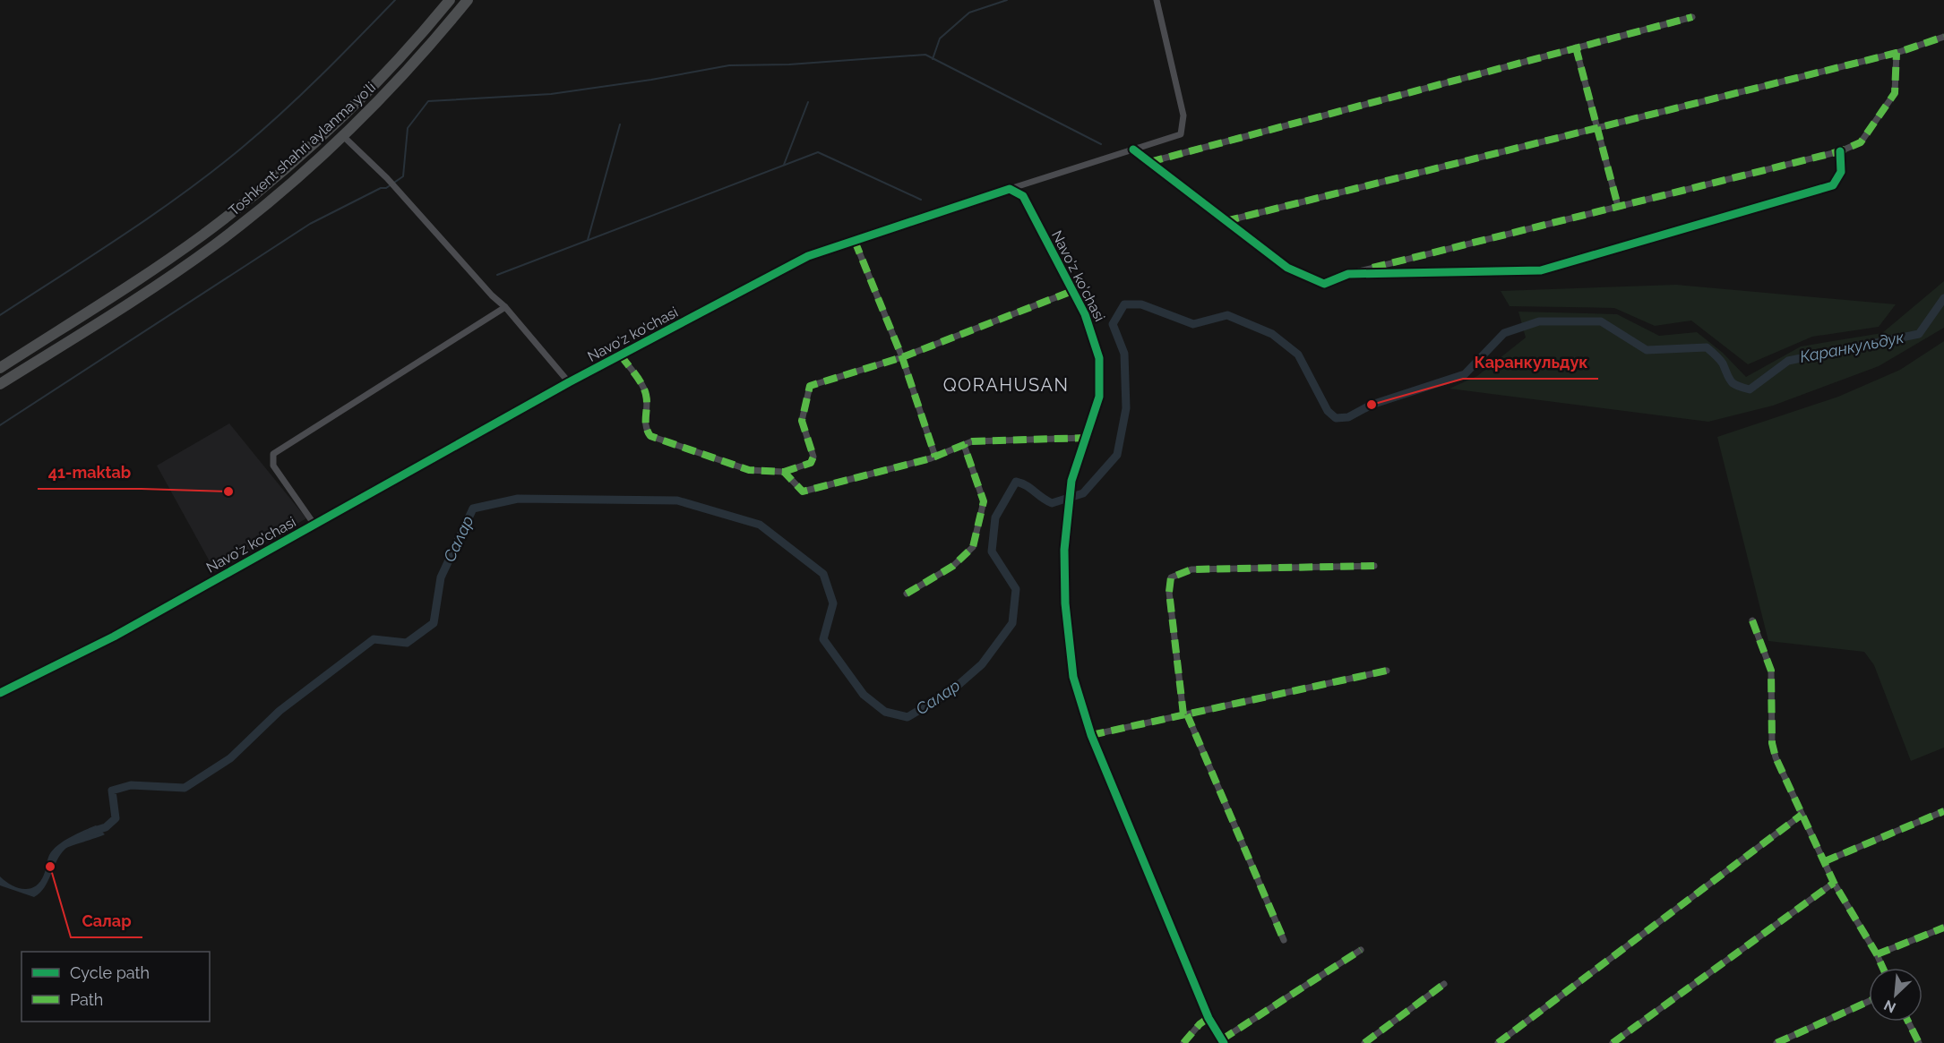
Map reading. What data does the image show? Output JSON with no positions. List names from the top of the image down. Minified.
{"streets":{"highway":["Toshkent shahri aylanma yoʻli"],"street":["Navo'z ko'chasi"]},"districts":["QORAHUSAN"],"water":["Каранкульдук","Салар"],"places":["Каранкульдук","41-maktab","Салар"],"legend":["Cycle path","Path"],"north":"bottom left"}
